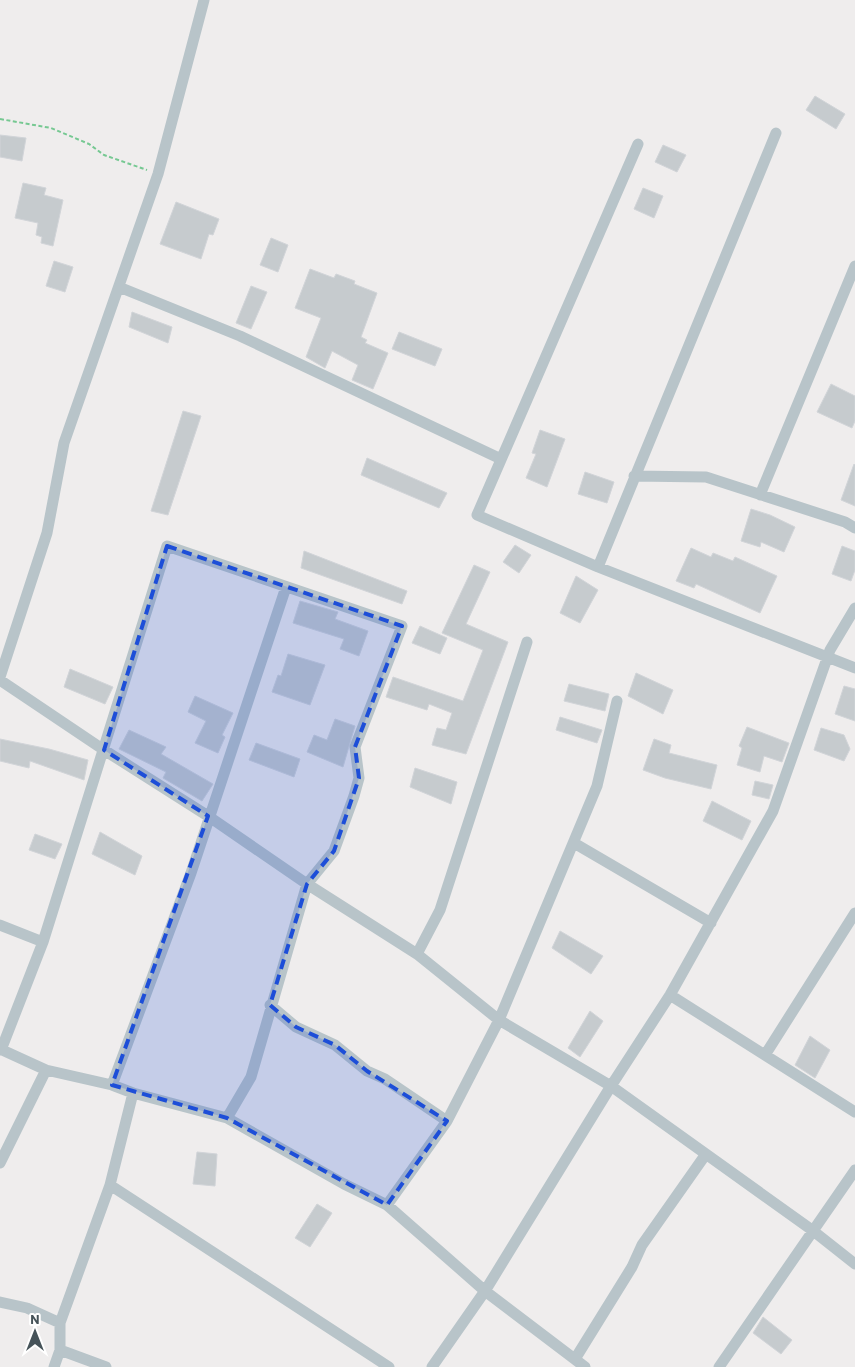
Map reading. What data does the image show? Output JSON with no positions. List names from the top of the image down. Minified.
{"north":"top"}
